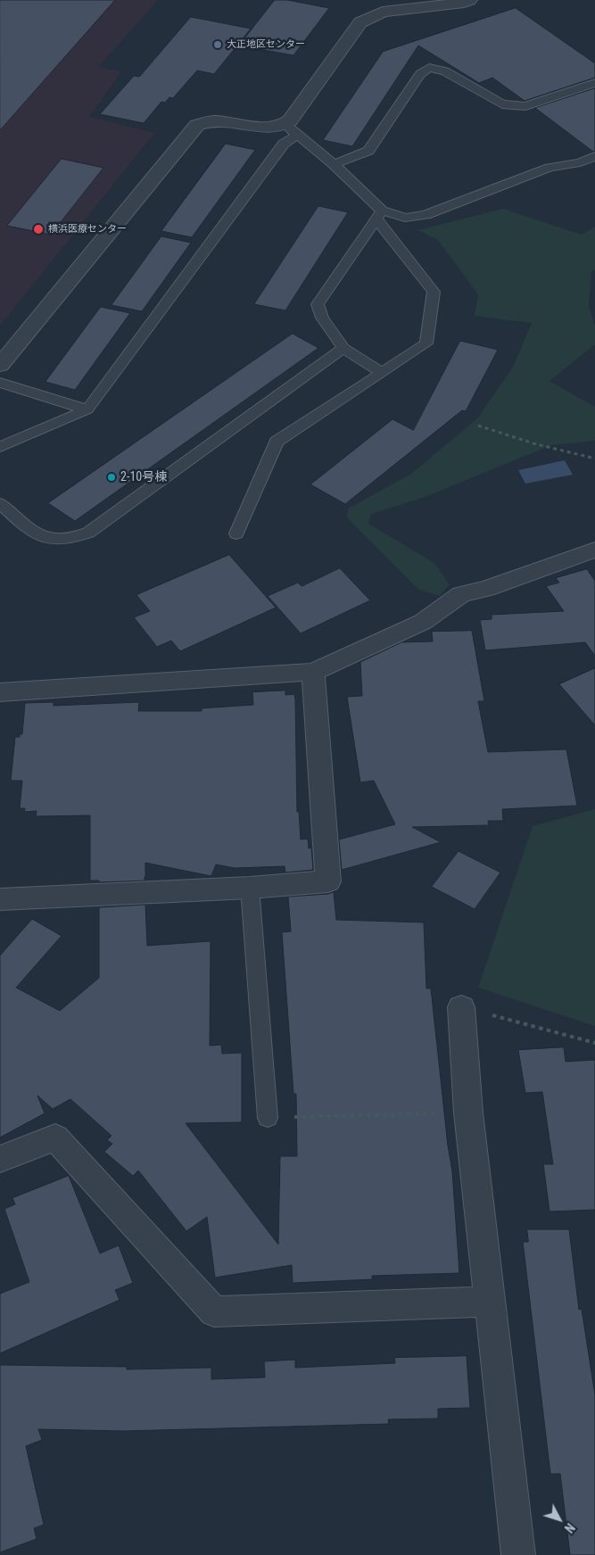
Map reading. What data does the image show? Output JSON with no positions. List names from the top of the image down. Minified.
{"places":["大正地区センター","横浜医療センター","2-10号棟"],"north":"bottom right"}
